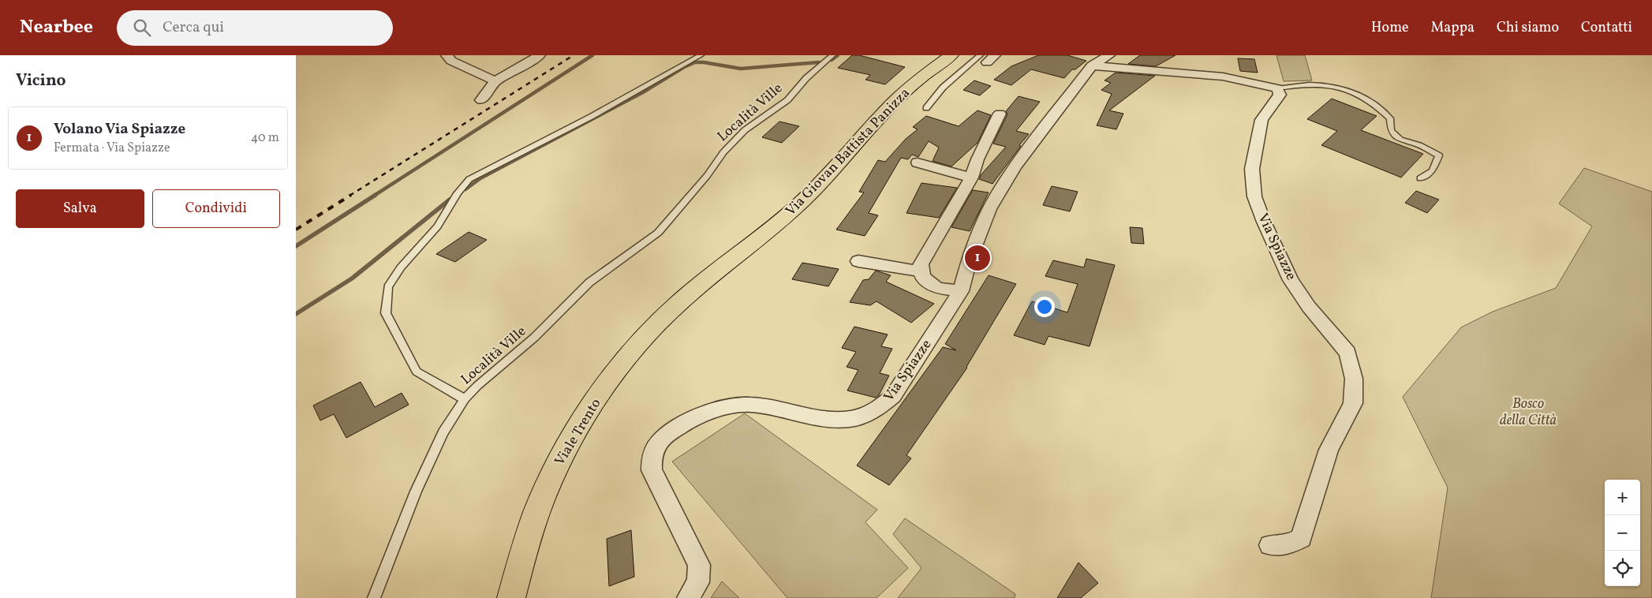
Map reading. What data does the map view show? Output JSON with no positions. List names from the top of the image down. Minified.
{"streets":{"main road":["Via Giovan Battista Panizza","Viale Trento"],"street":["Via Spiazze"],"lane":["Località Ville"]},"crossings":[["Via Giovan Battista Panizza","Viale Trento"]],"parks":["Bosco della Città"],"page":{"header":"Nearbee","search":"Cerca qui","nav":["Home","Mappa","Chi siamo","Contatti"],"heading":"Vicino","list":[{"mark":"1","name":"Volano Via Spiazze","note":"Fermata · Via Spiazze","value":"40 m"}],"buttons":["Salva","Condividi"],"pins":"1","map_buttons":["+","−"]}}
